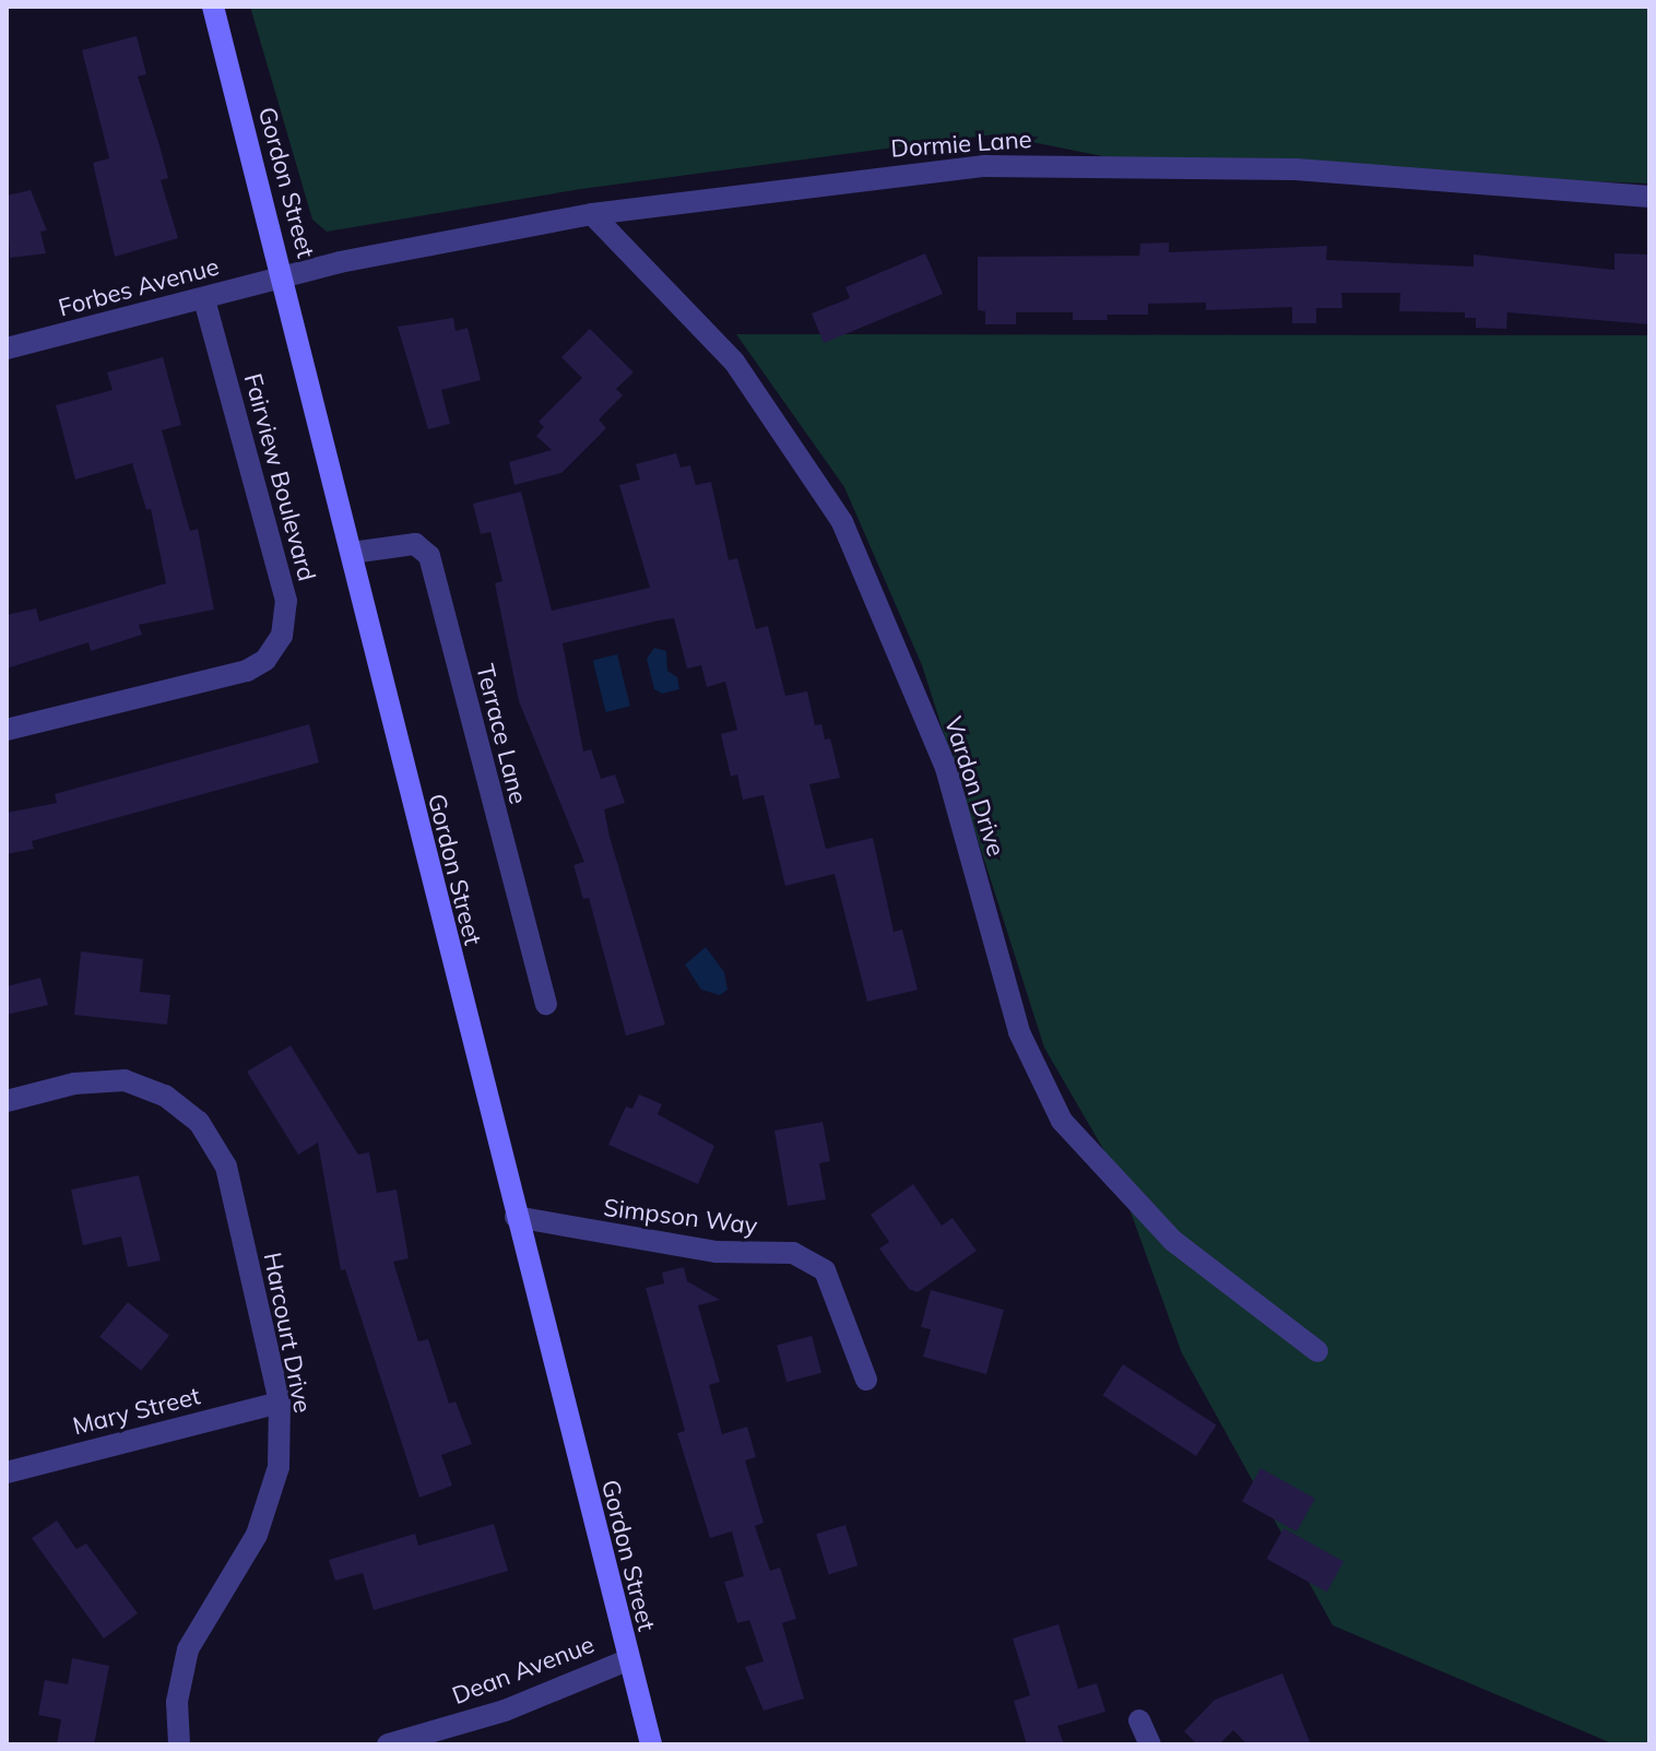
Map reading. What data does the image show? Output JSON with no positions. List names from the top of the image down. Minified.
{"streets":{"main road":["Gordon Street"],"street":["Dormie Lane","Forbes Avenue","Fairview Boulevard","Terrace Lane","Vardon Drive","Simpson Way","Harcourt Drive","Mary Street","Dean Avenue"]},"crossings":[["Dormie Lane","Gordon Street"],["Dormie Lane","Forbes Avenue"],["Dormie Lane","Vardon Drive"],["Gordon Street","Forbes Avenue"],["Gordon Street","Terrace Lane"],["Gordon Street","Simpson Way"],["Gordon Street","Dean Avenue"],["Forbes Avenue","Fairview Boulevard"],["Harcourt Drive","Mary Street"]]}
